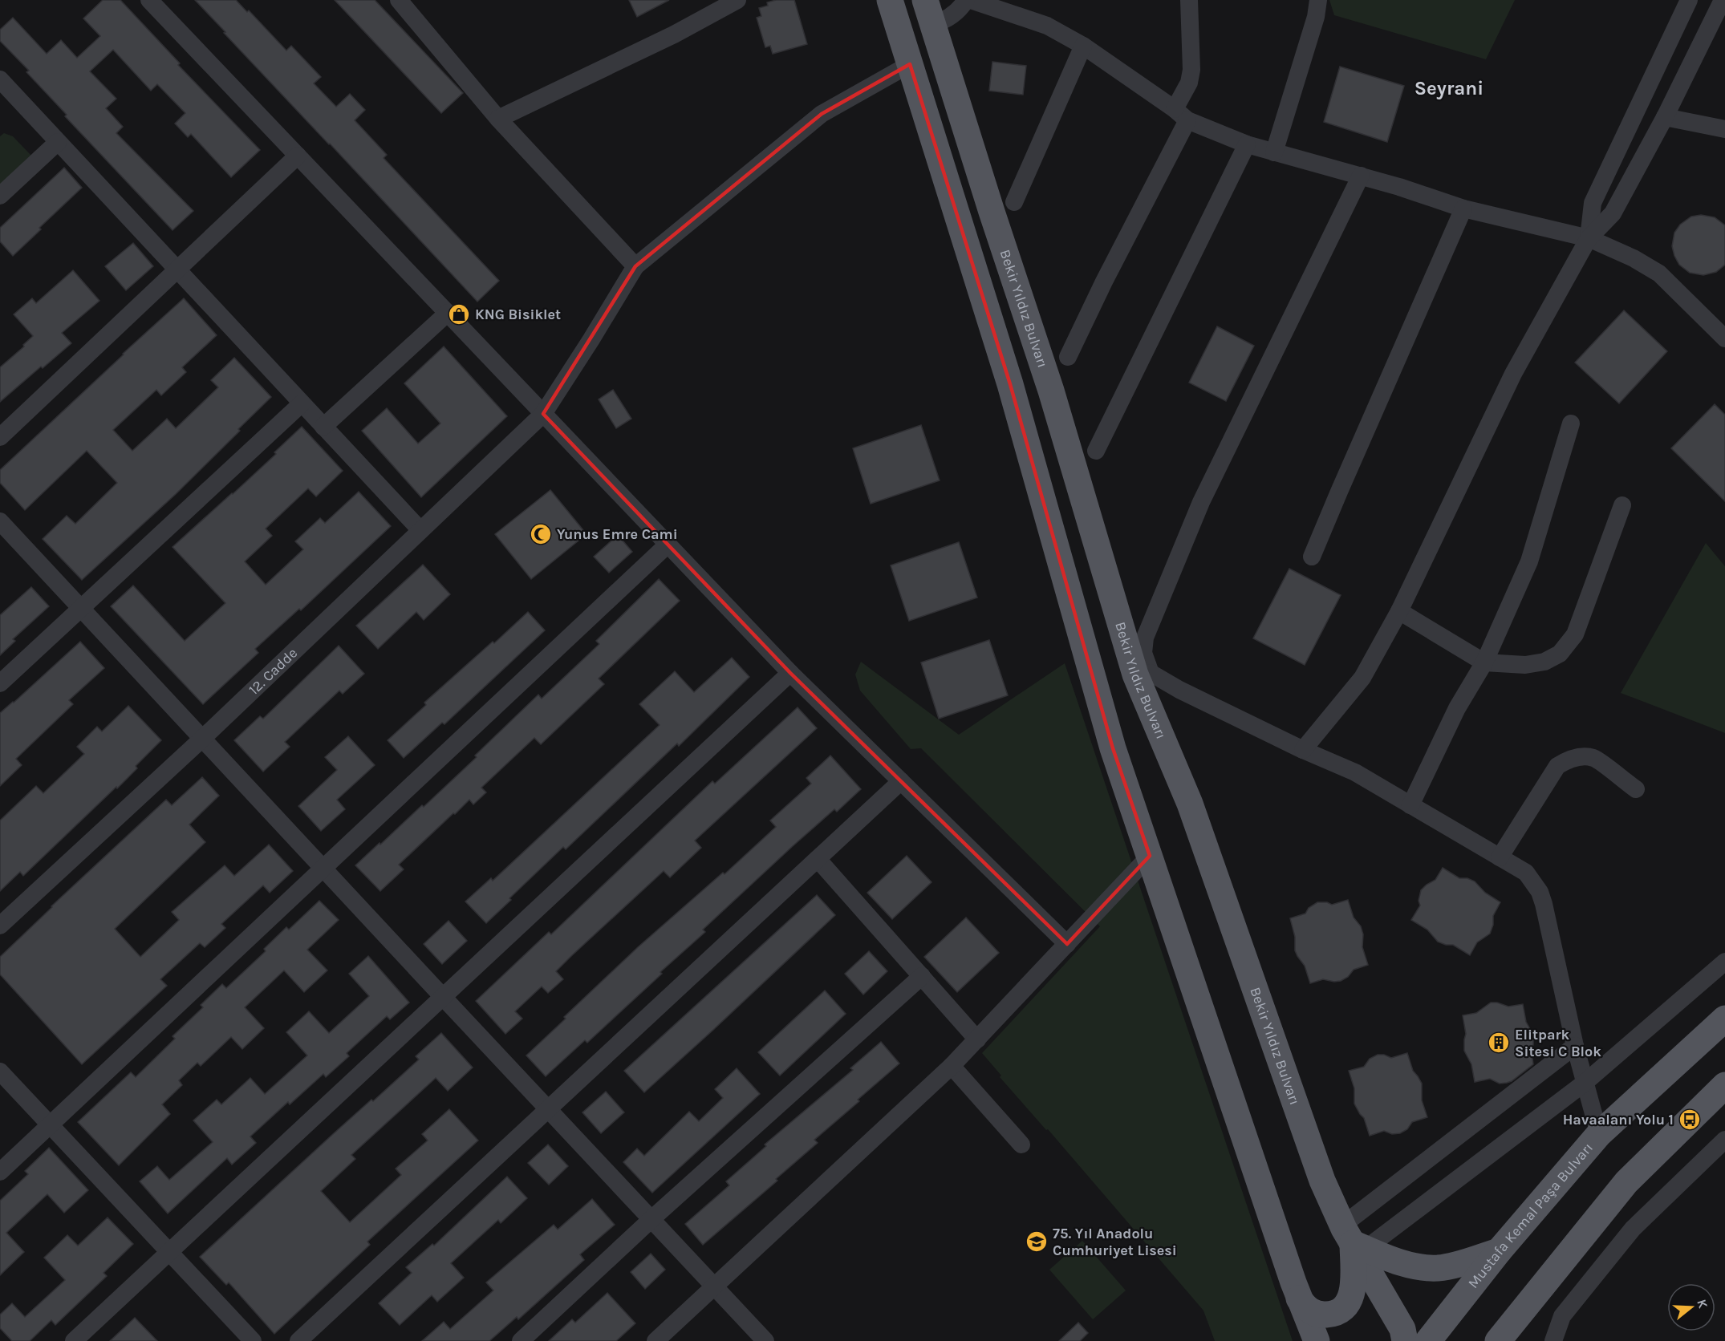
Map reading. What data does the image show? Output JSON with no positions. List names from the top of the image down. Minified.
{"streets":{"main road":["Bekir Yıldız Bulvarı","Mustafa Kemal Paşa Bulvarı"],"street":["12. Cadde"]},"districts":["Seyrani"],"places":{"shop":["KNG Bisiklet"],"mosque":["Yunus Emre Cami"],"building":["Elitpark Sitesi C Blok"],"bus stop":["Havaalanı Yolu 1"],"school or university":["75. Yıl Anadolu Cumhuriyet Lisesi"]},"north":"right"}
